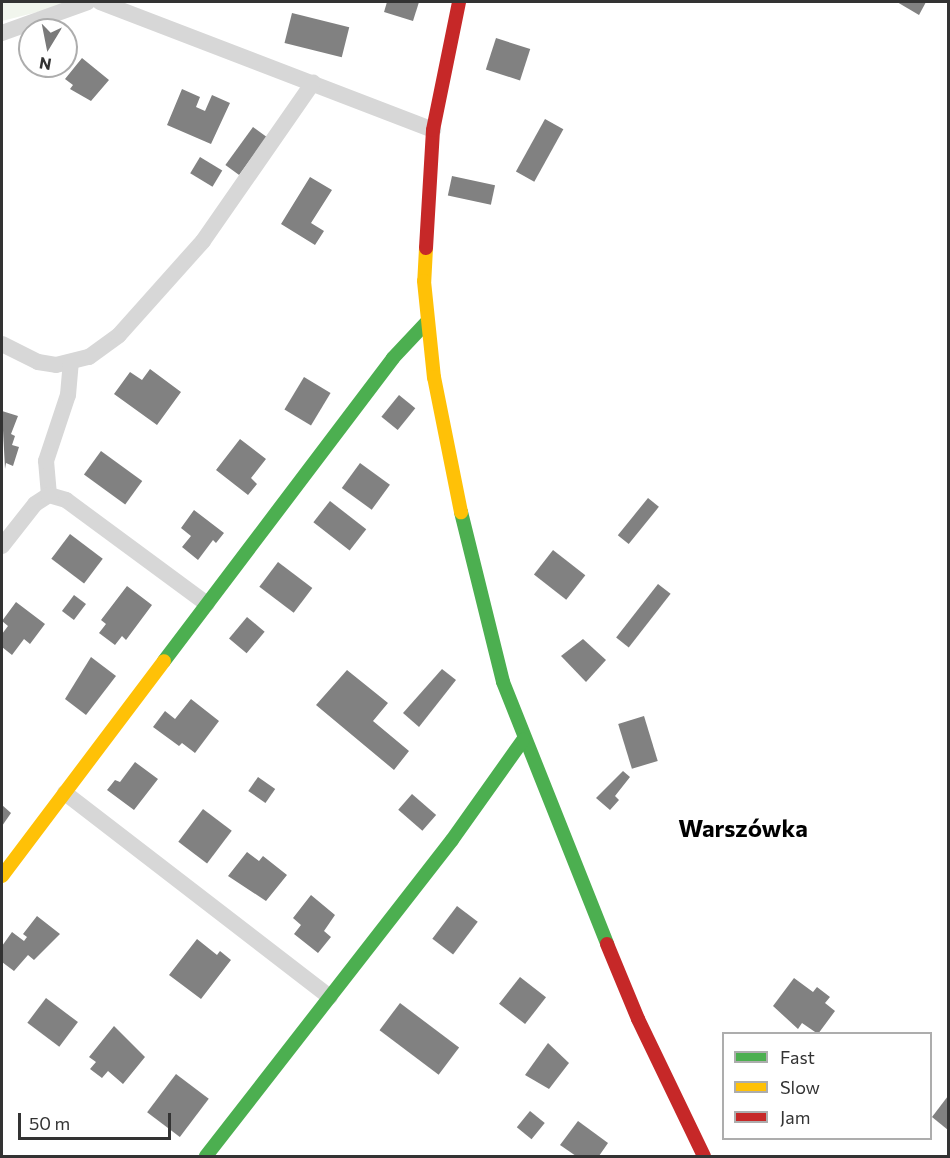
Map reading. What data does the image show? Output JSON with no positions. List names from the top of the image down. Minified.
{"districts":["Warszówka"],"legend":["Fast","Slow","Jam"],"scale_bar":"50 m","north":"bottom"}
